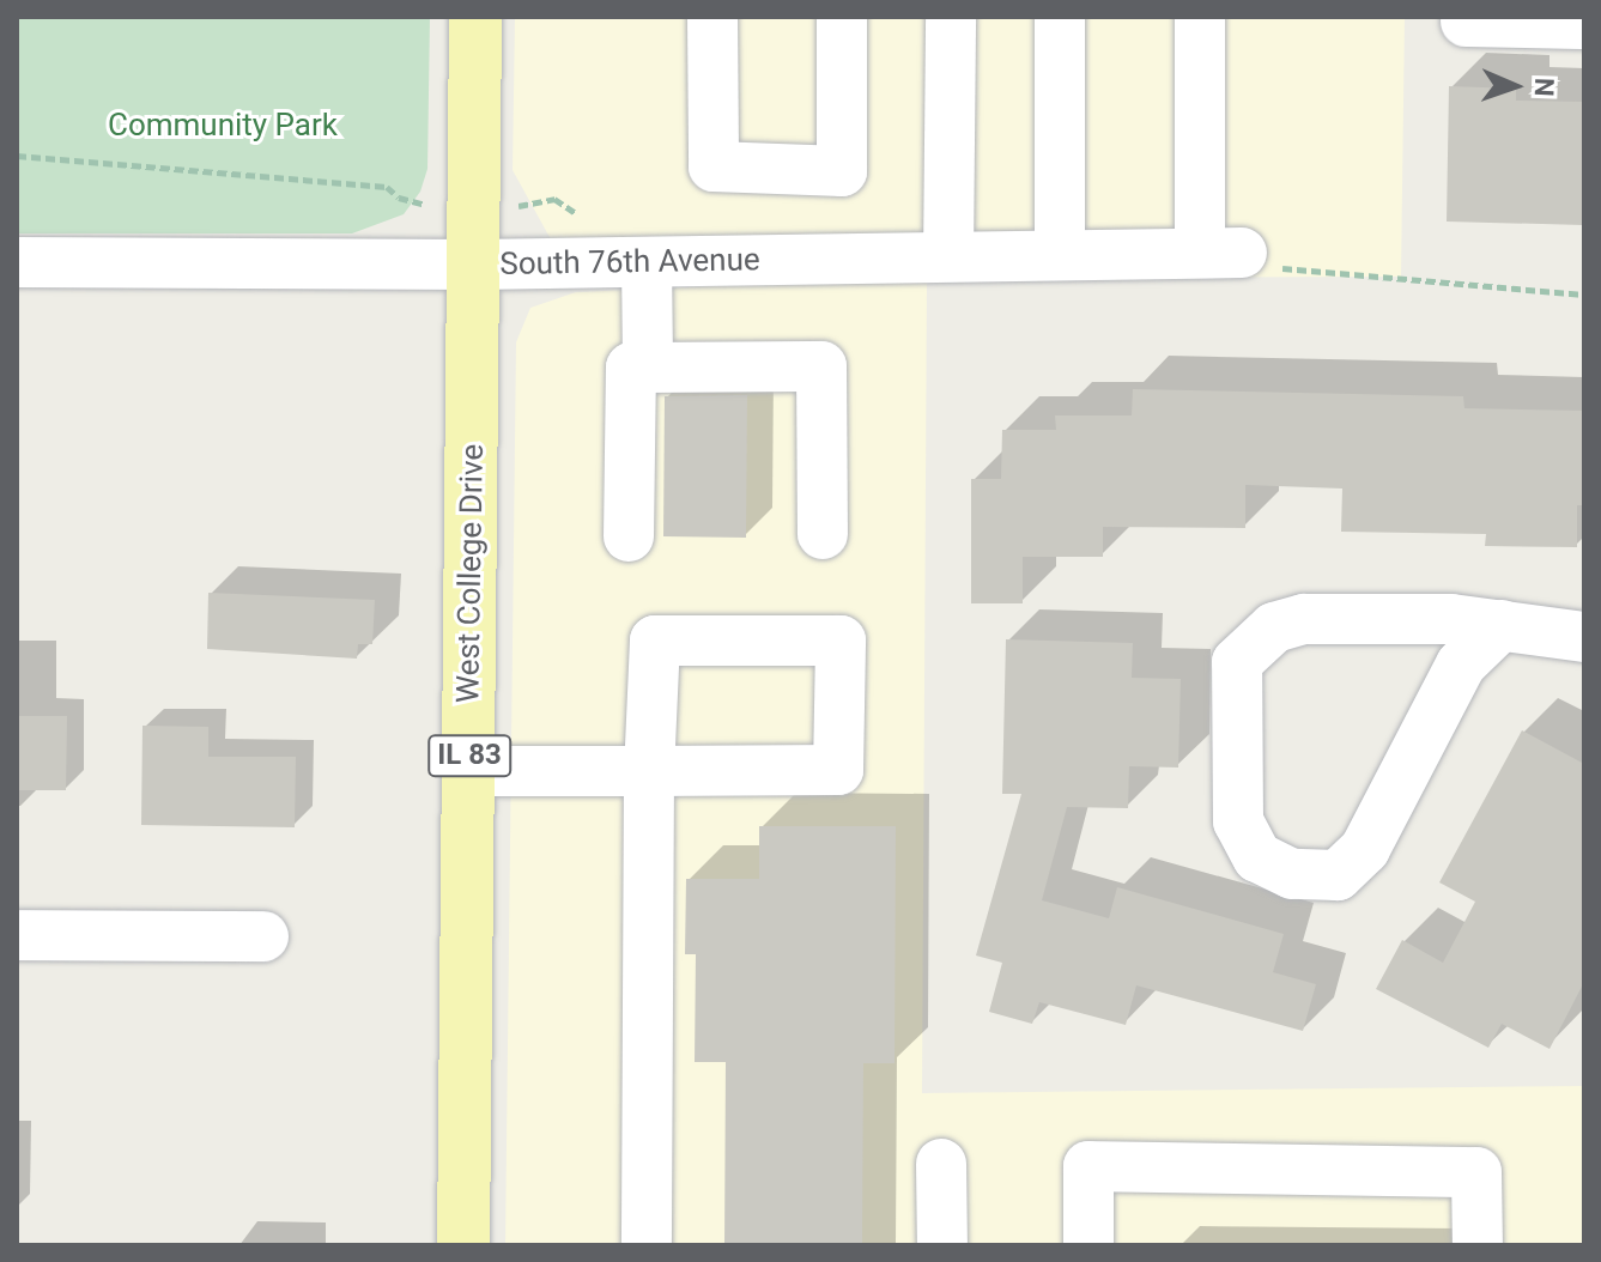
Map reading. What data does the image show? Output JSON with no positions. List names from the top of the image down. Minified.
{"streets":{"main road":["West College Drive","IL 83"],"street":["South 76th Avenue"]},"crossings":[["South 76th Avenue","West College Drive"]],"parks":["Community Park"],"north":"right"}
